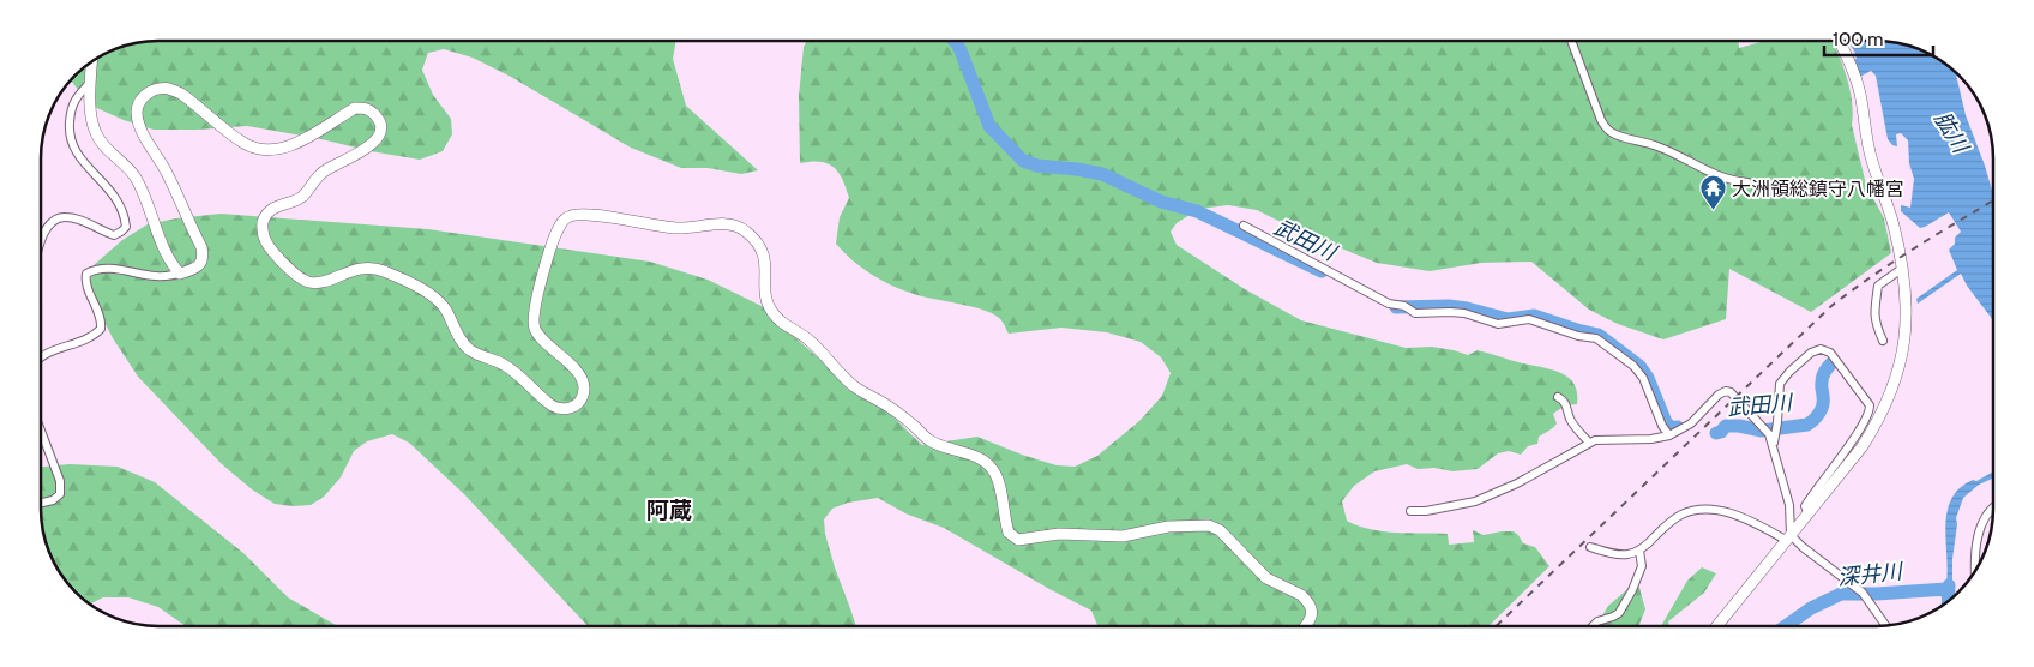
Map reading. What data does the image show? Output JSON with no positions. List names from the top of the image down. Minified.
{"districts":["阿蔵"],"water":["肱川","武田川","深井川"],"places":{"temple":["大洲領総鎮守八幡宮"]},"scale_bar":"100 m"}
